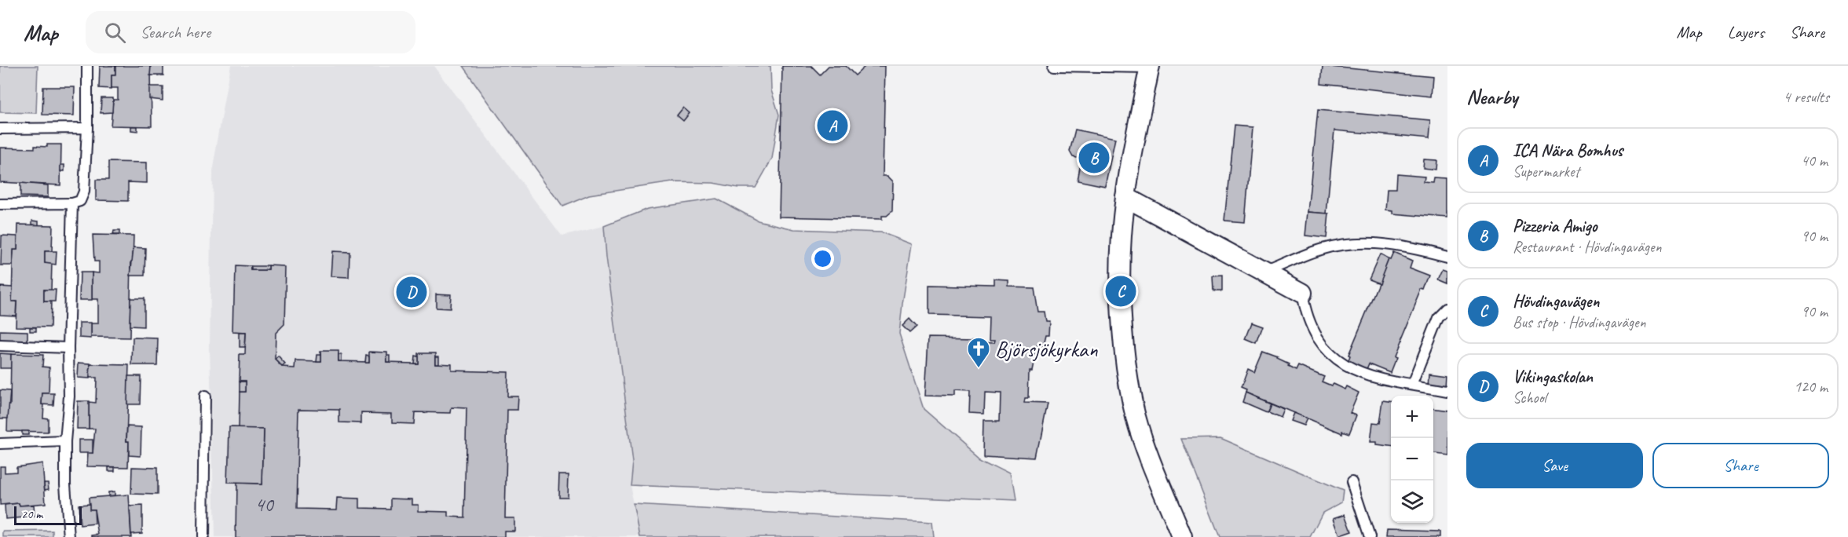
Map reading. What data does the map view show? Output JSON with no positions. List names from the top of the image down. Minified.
{"places":{"church":["Björsjökyrkan"]},"house_numbers":["40"],"scale_bar":"20 m","page":{"header":"Map","search":"Search here","nav":["Map","Layers","Share"],"heading":["Nearby","4 results"],"pins":["A","B","C","D"],"list":[{"mark":"A","name":"ICA Nära Bomhus","note":"Supermarket","value":"40 m"},{"mark":"B","name":"Pizzeria Amigo","note":"Restaurant · Hövdingavägen","value":"90 m"},{"mark":"C","name":"Hövdingavägen","note":"Bus stop · Hövdingavägen","value":"90 m"},{"mark":"D","name":"Vikingaskolan","note":"School","value":"120 m"}],"map_buttons":["+","−"],"buttons":["Save","Share"],"scale":"20 m"}}
